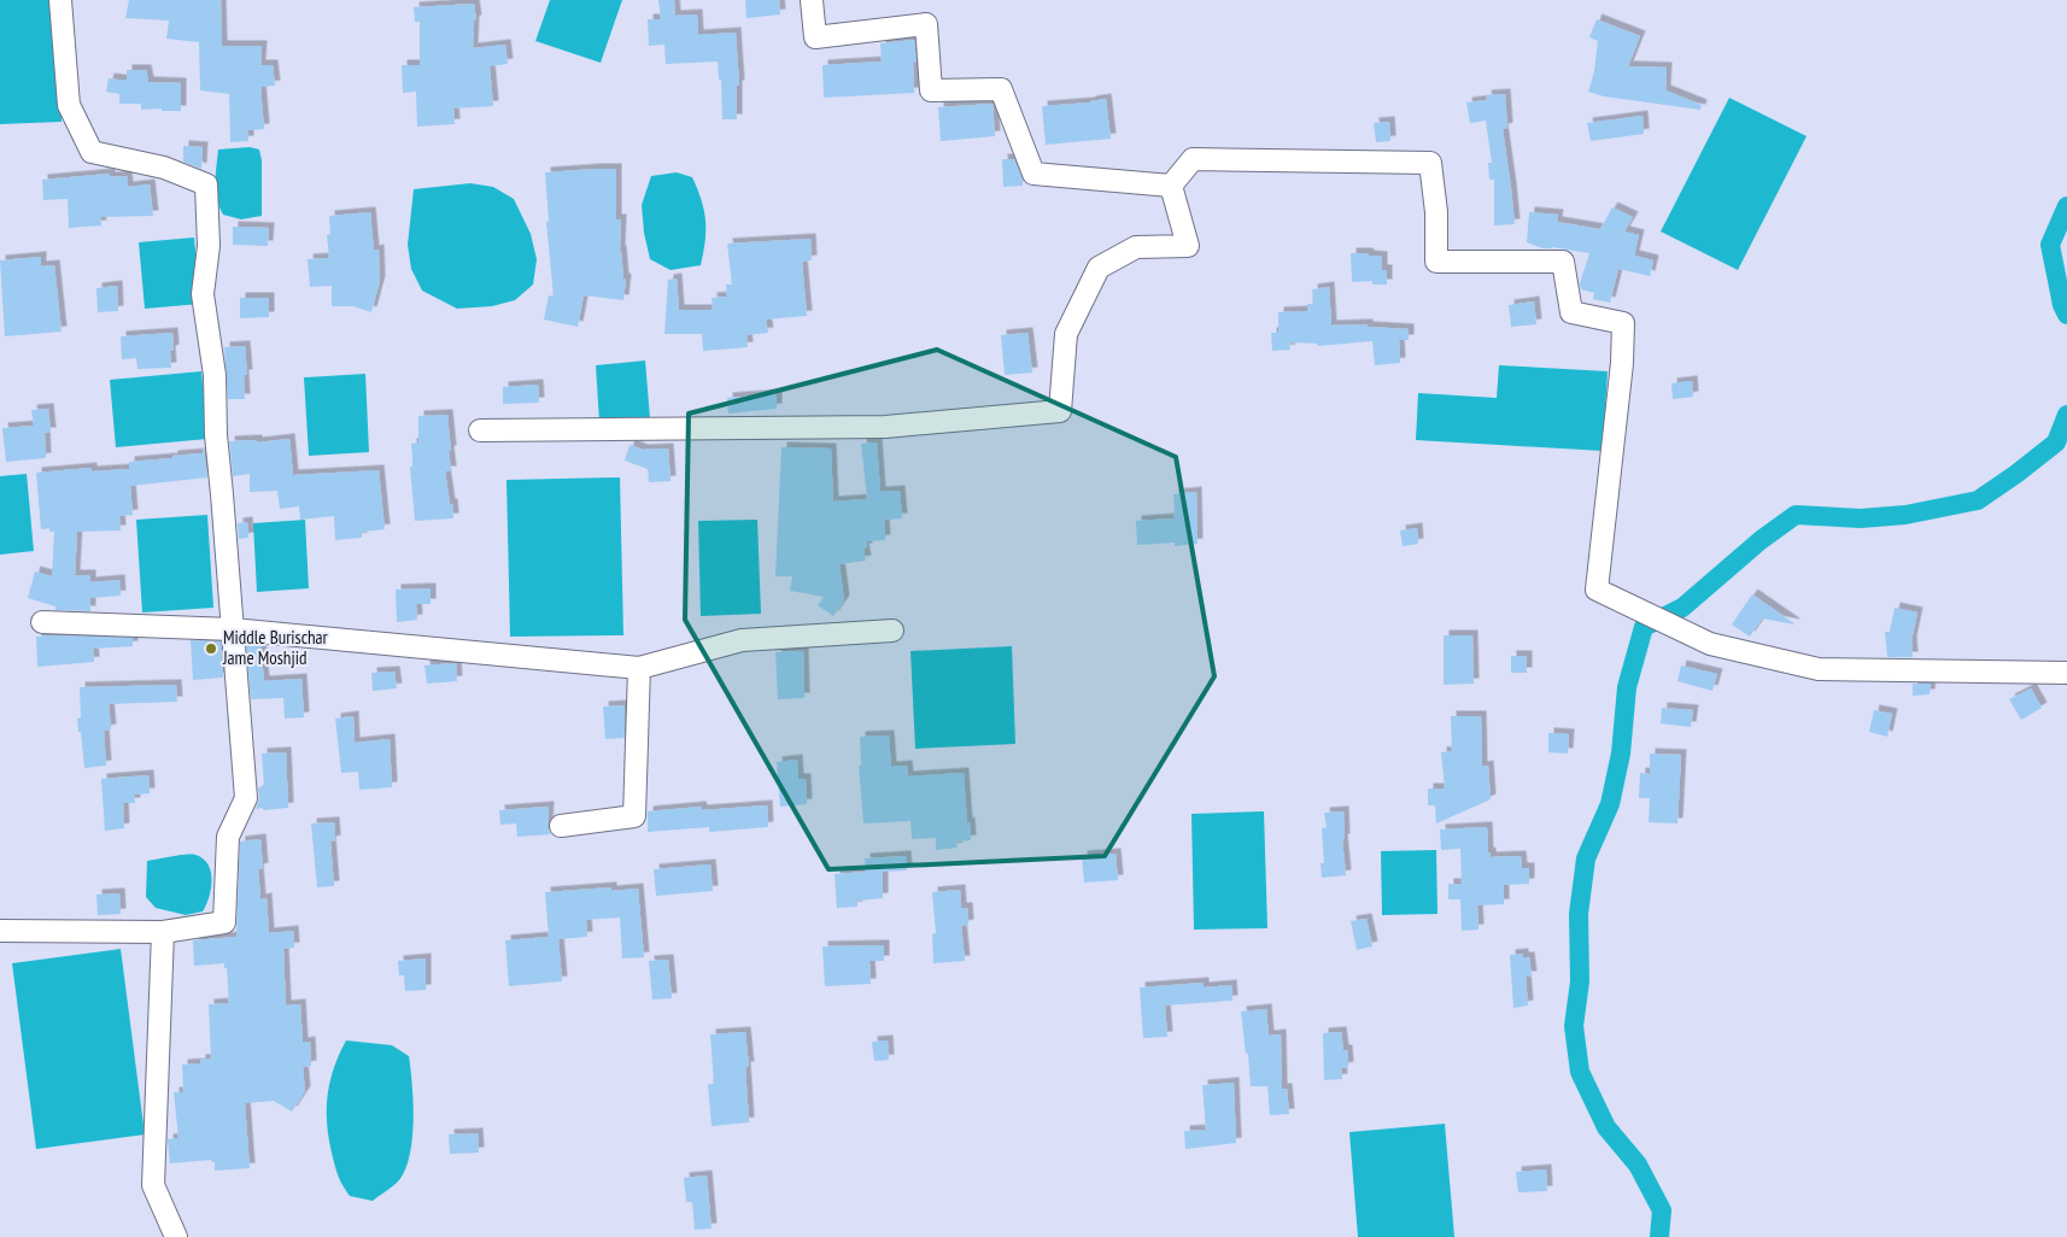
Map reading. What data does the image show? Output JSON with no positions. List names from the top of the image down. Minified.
{"places":["Middle Burischar Jame Moshjid"]}
